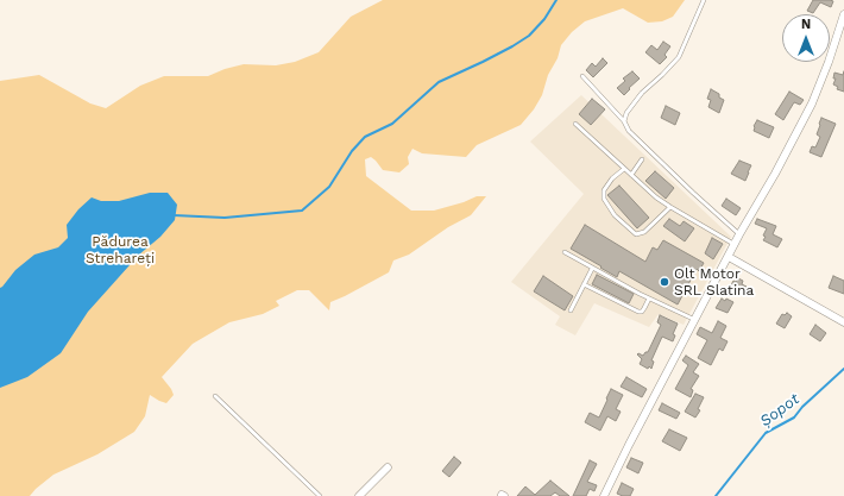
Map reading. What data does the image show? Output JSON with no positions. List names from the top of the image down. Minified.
{"water":["Șopot"],"parks":["Pădurea Strehareți"],"places":["Olt Motor SRL Slatina"],"north":"top"}
